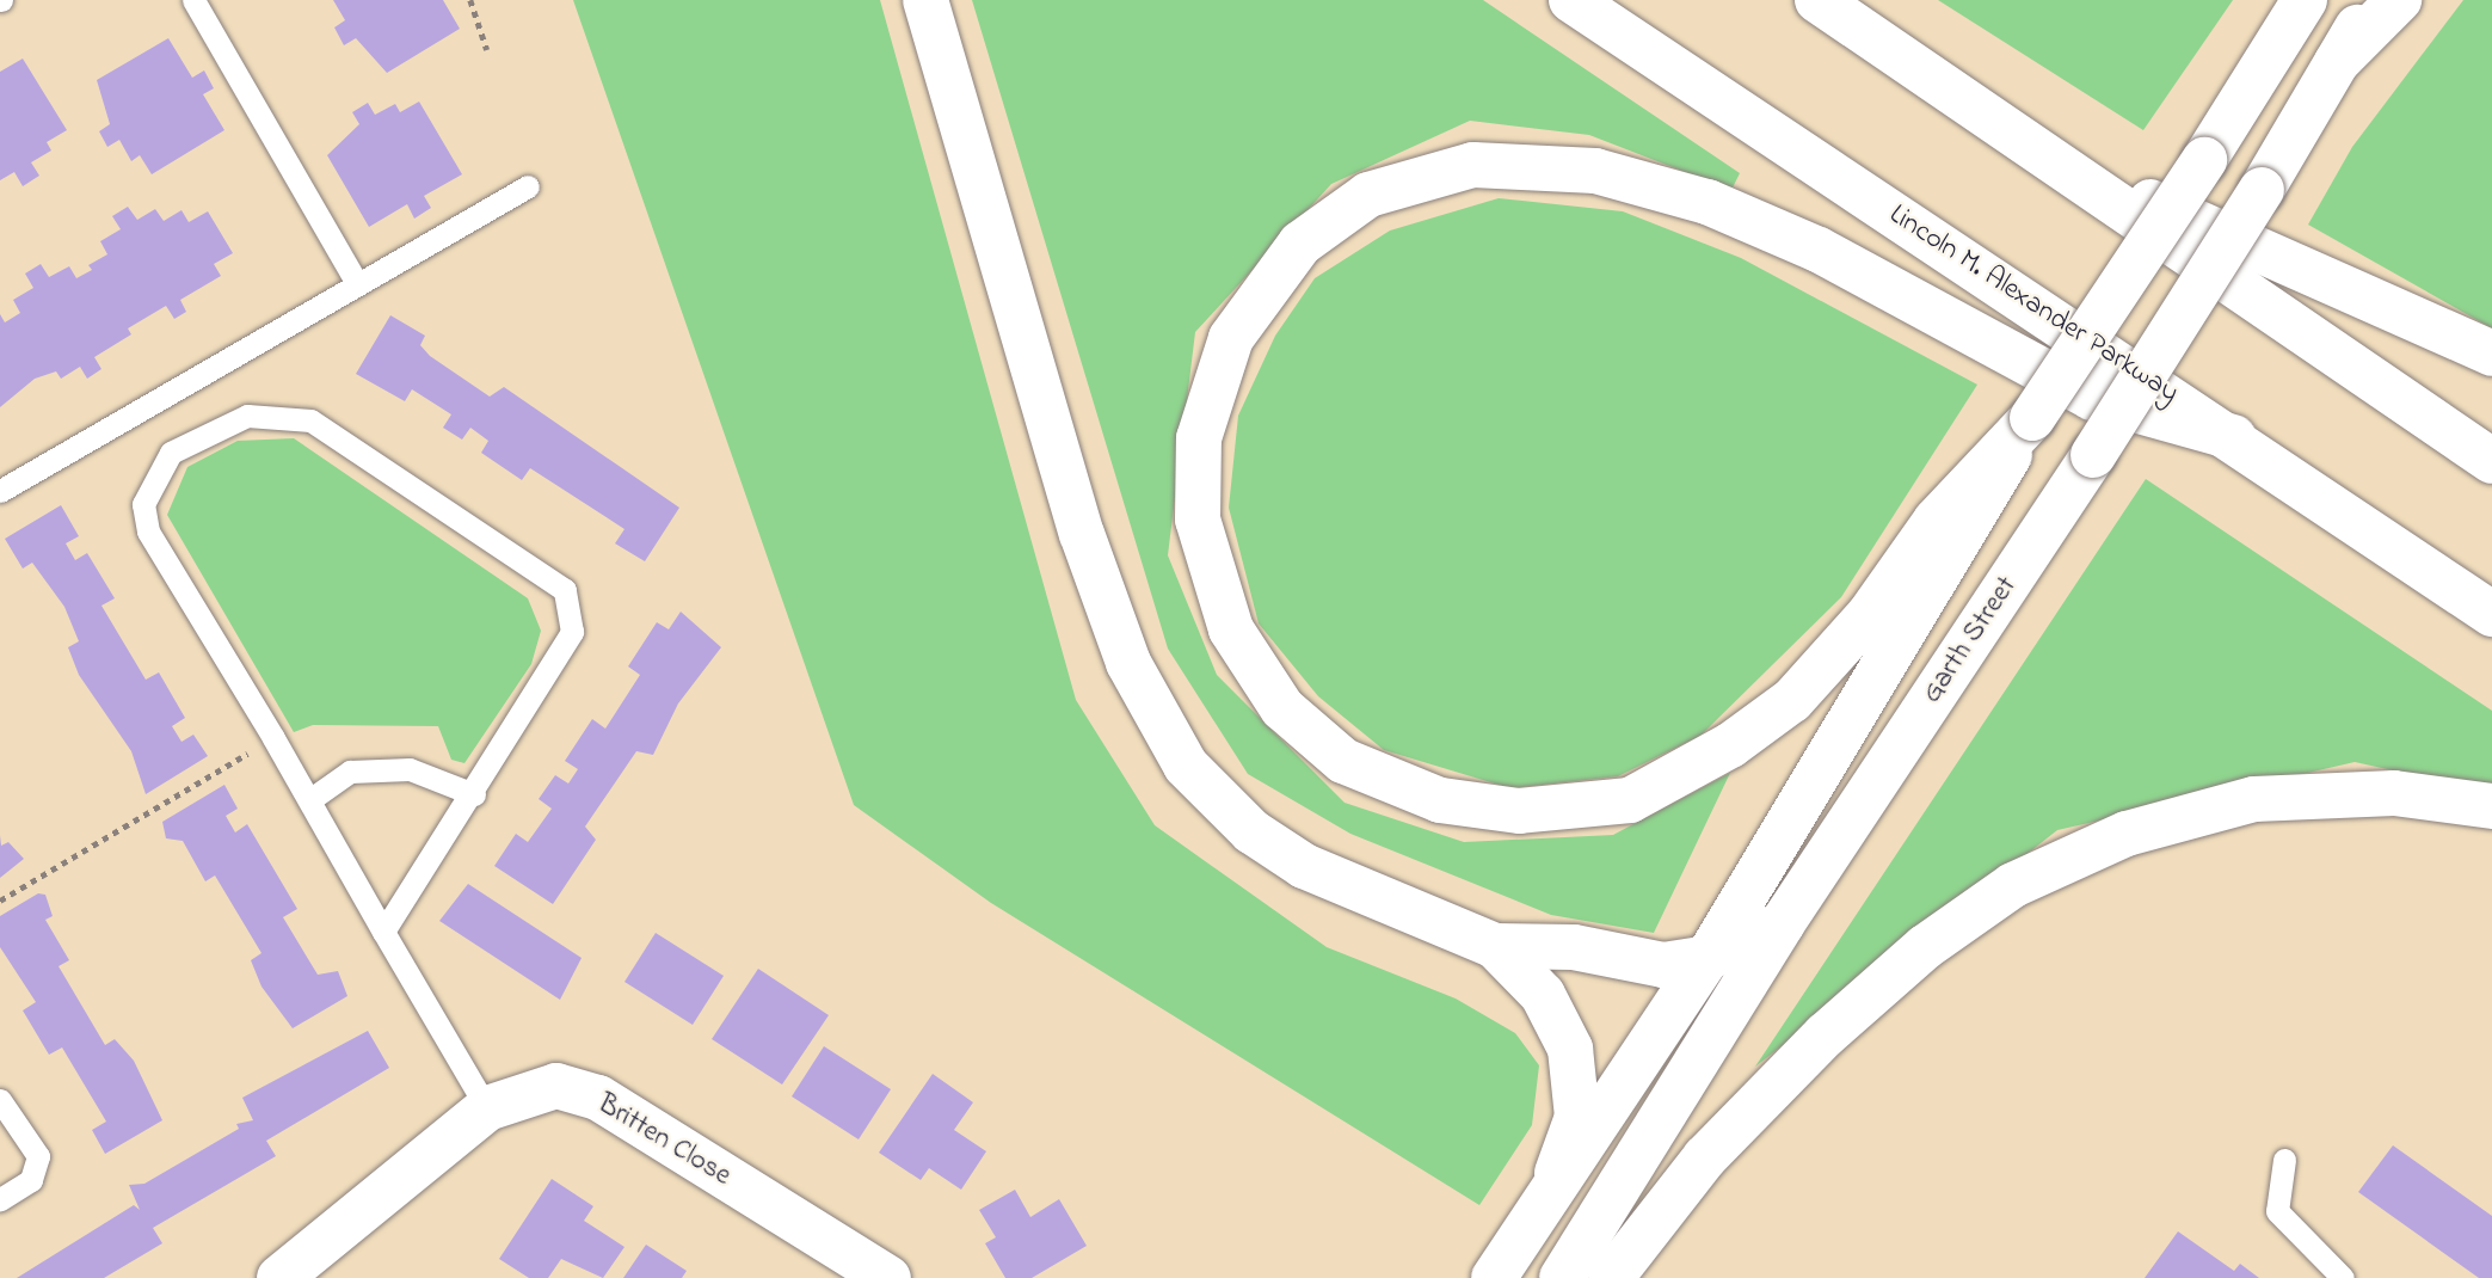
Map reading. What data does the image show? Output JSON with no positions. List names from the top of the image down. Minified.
{"streets":{"main road":["Lincoln M. Alexander Parkway","Garth Street","Britten Close"]}}
